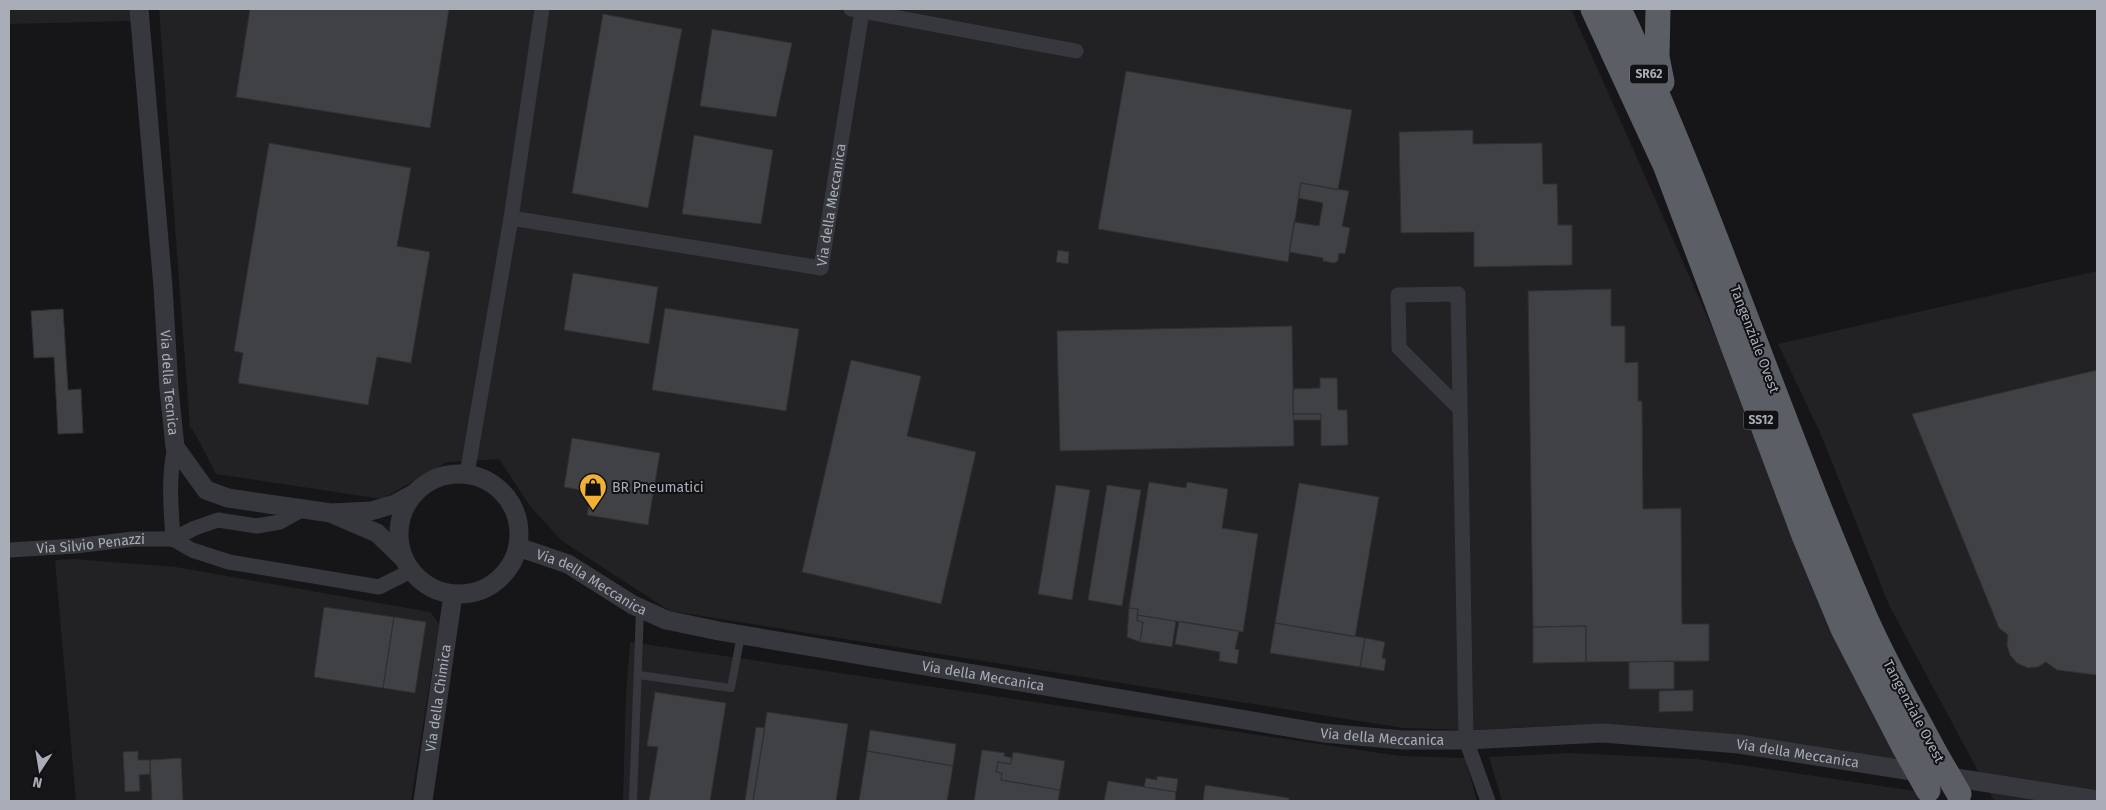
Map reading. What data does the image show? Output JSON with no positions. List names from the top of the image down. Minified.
{"streets":{"highway":["SR62","Tangenziale Ovest","SS12"],"street":["Via della Meccanica","Via della Tecnica","Via Silvio Penazzi","Via della Chimica"]},"crossings":[["Via della Meccanica","Via della Tecnica"],["Via della Meccanica","Via della Chimica"],["Via della Tecnica","Via Silvio Penazzi"]],"places":{"shop":["BR Pneumatici"]},"north":"bottom"}
